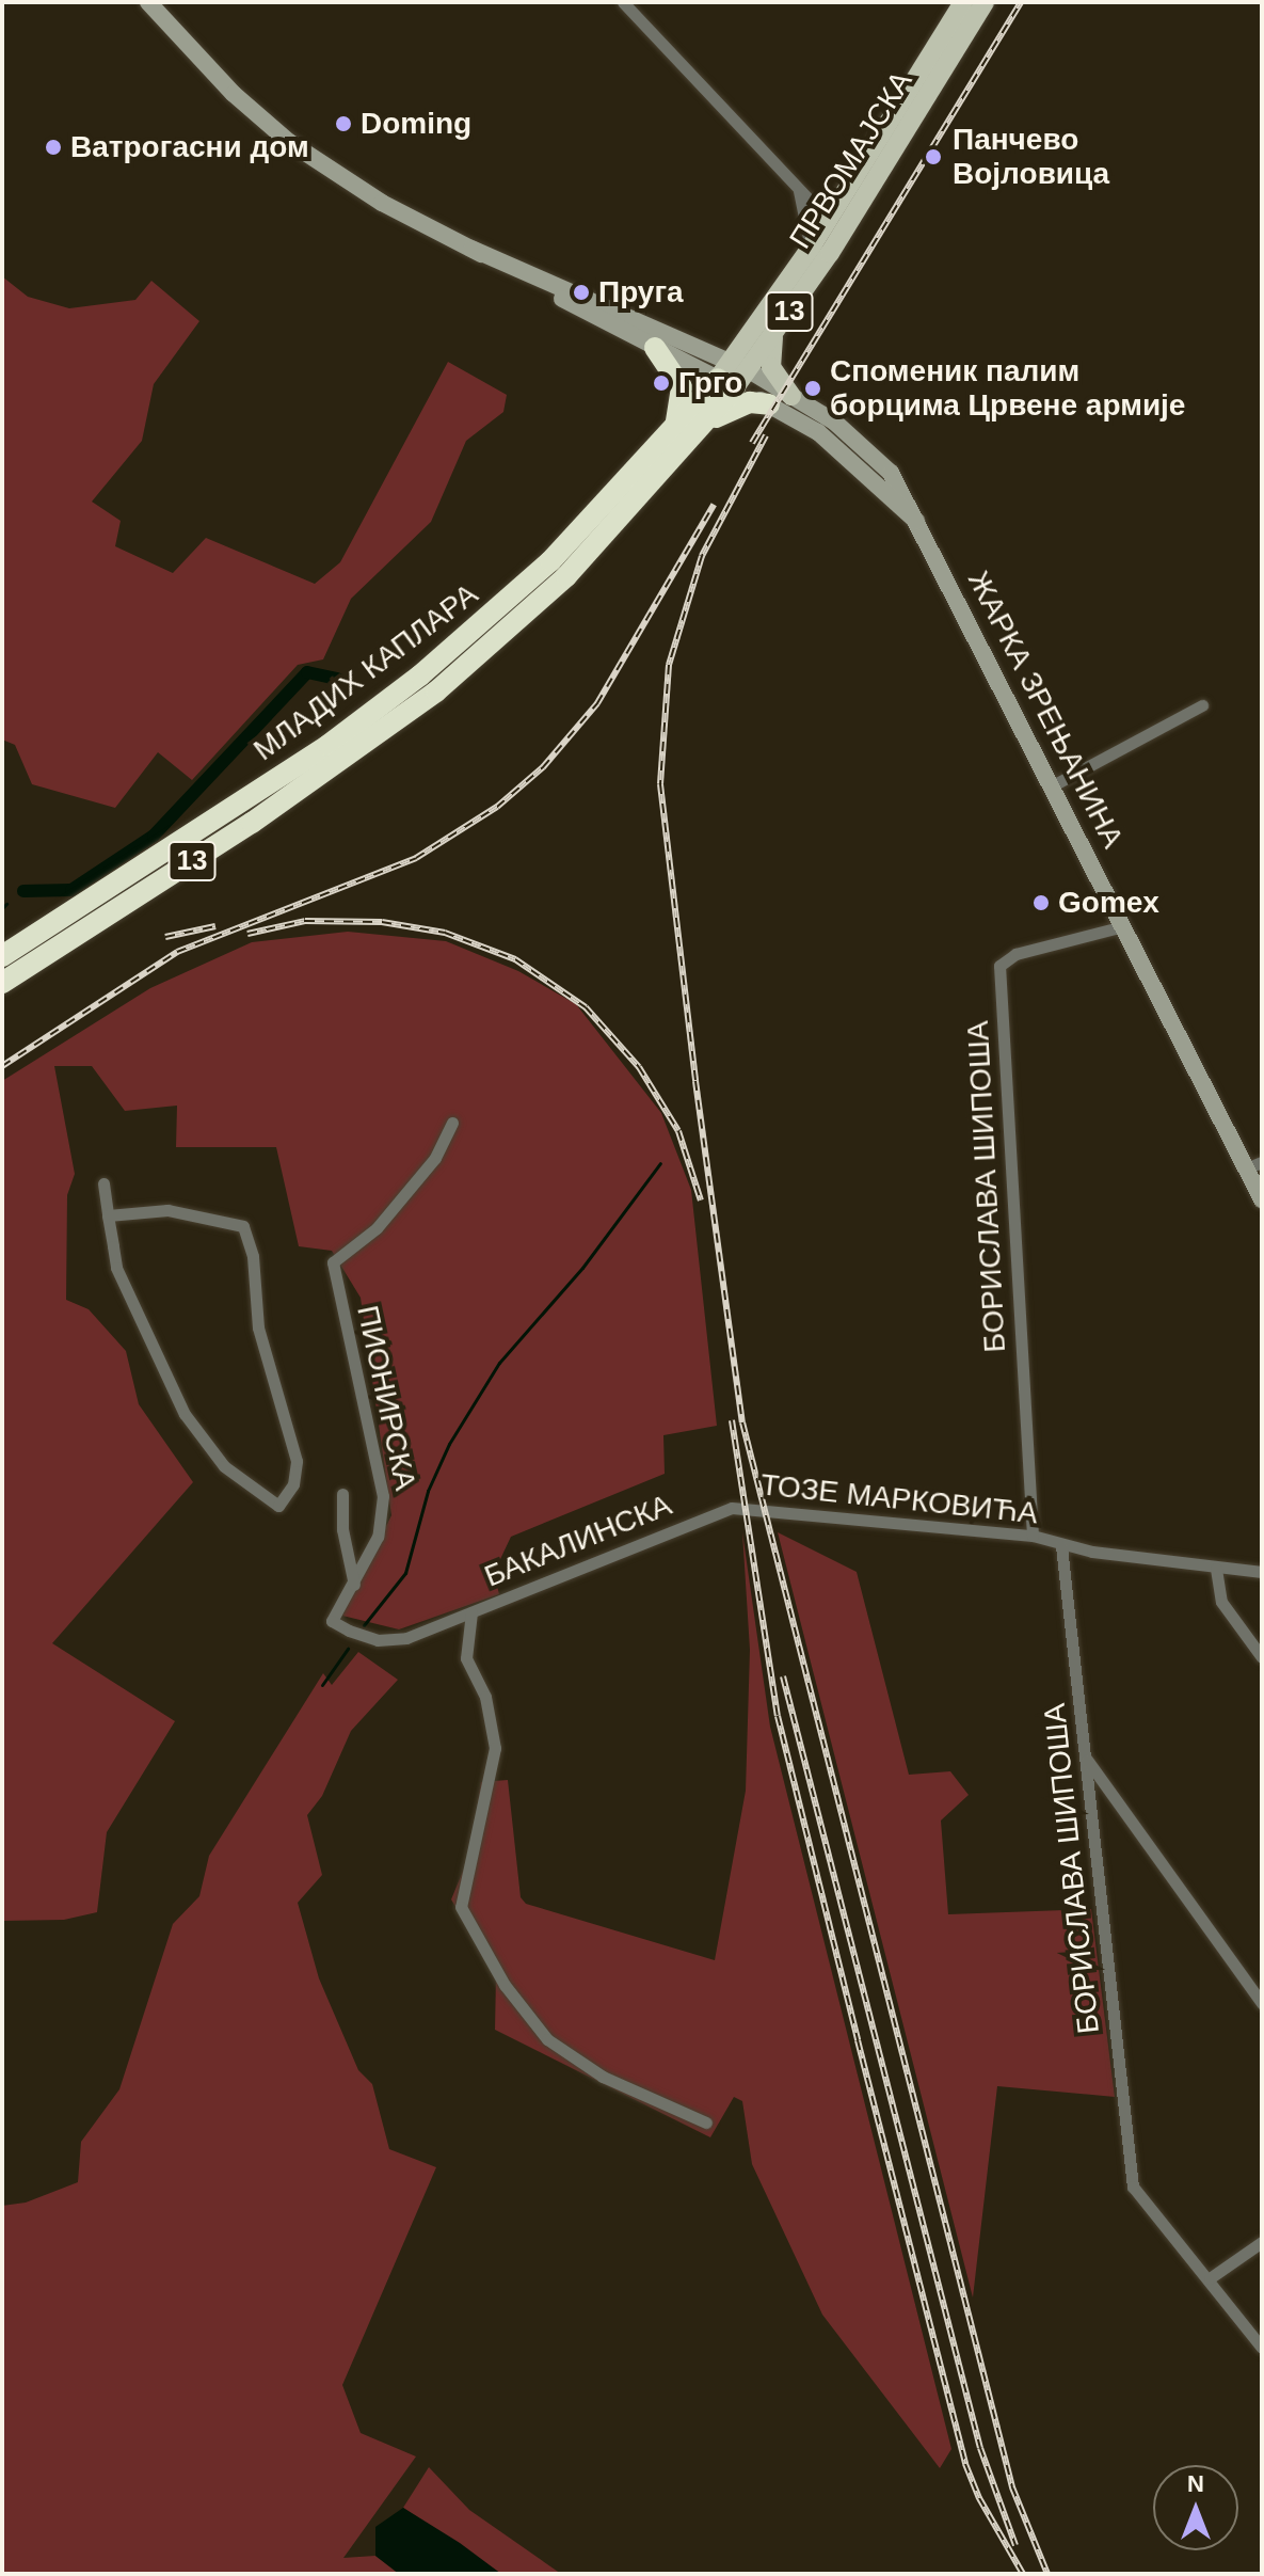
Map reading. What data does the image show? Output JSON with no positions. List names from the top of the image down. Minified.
{"streets":{"highway":["13","МЛАДИХ КАПЛАРА"],"main road":["ПРВОМАЈСКА"],"street":["ЖАРКА ЗРЕЊАНИНА","БОРИСЛАВА ШИПОША","ПИОНИРСКА","ТОЗЕ МАРКОВИЋА","БАКАЛИНСКА"]},"crossings":[["ПРВОМАЈСКА","13"],["ПРВОМАЈСКА","МЛАДИХ КАПЛАРА"],["ПРВОМАЈСКА","ЖАРКА ЗРЕЊАНИНА"],["13","МЛАДИХ КАПЛАРА"],["13","ЖАРКА ЗРЕЊАНИНА"],["МЛАДИХ КАПЛАРА","ЖАРКА ЗРЕЊАНИНА"],["ЖАРКА ЗРЕЊАНИНА","БОРИСЛАВА ШИПОША"],["БОРИСЛАВА ШИПОША","ТОЗЕ МАРКОВИЋА"],["ПИОНИРСКА","БАКАЛИНСКА"],["ТОЗЕ МАРКОВИЋА","БАКАЛИНСКА"]],"places":["Doming","Ватрогасни дом","Панчево Војловица","Пруга","Грго","Споменик палим борцима Црвене армије","Gomex"],"north":"top"}
